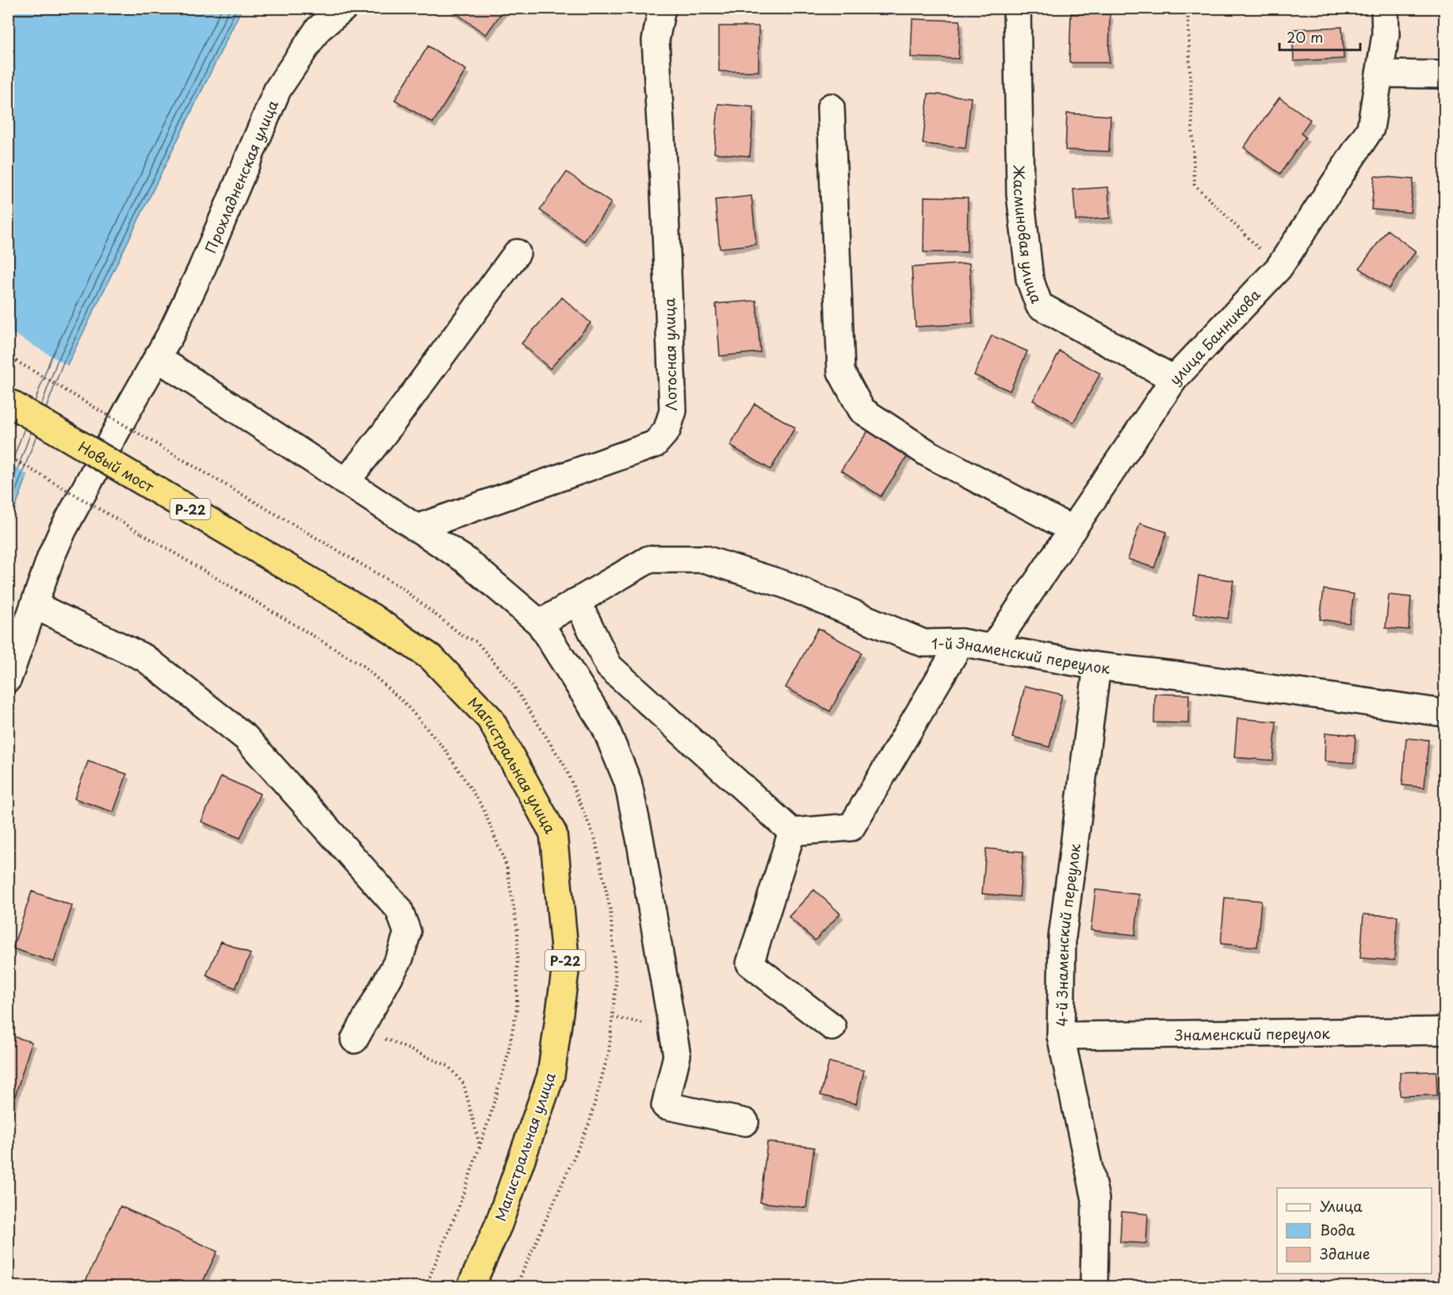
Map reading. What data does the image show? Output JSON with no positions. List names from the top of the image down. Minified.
{"streets":{"highway":["Новый мост","Р-22","Магистральная улица"],"street":["Прохладненская улица","Жасминовая улица","улица Банникова","Лотосная улица","1-й Знаменский переулок","4-й Знаменский переулок","Знаменский переулок"]},"crossings":[["Жасминовая улица","улица Банникова"],["улица Банникова","1-й Знаменский переулок"],["Новый мост","Магистральная улица"],["1-й Знаменский переулок","4-й Знаменский переулок"],["4-й Знаменский переулок","Знаменский переулок"]],"legend":["Улица","Вода","Здание"],"scale_bar":"20 m"}
